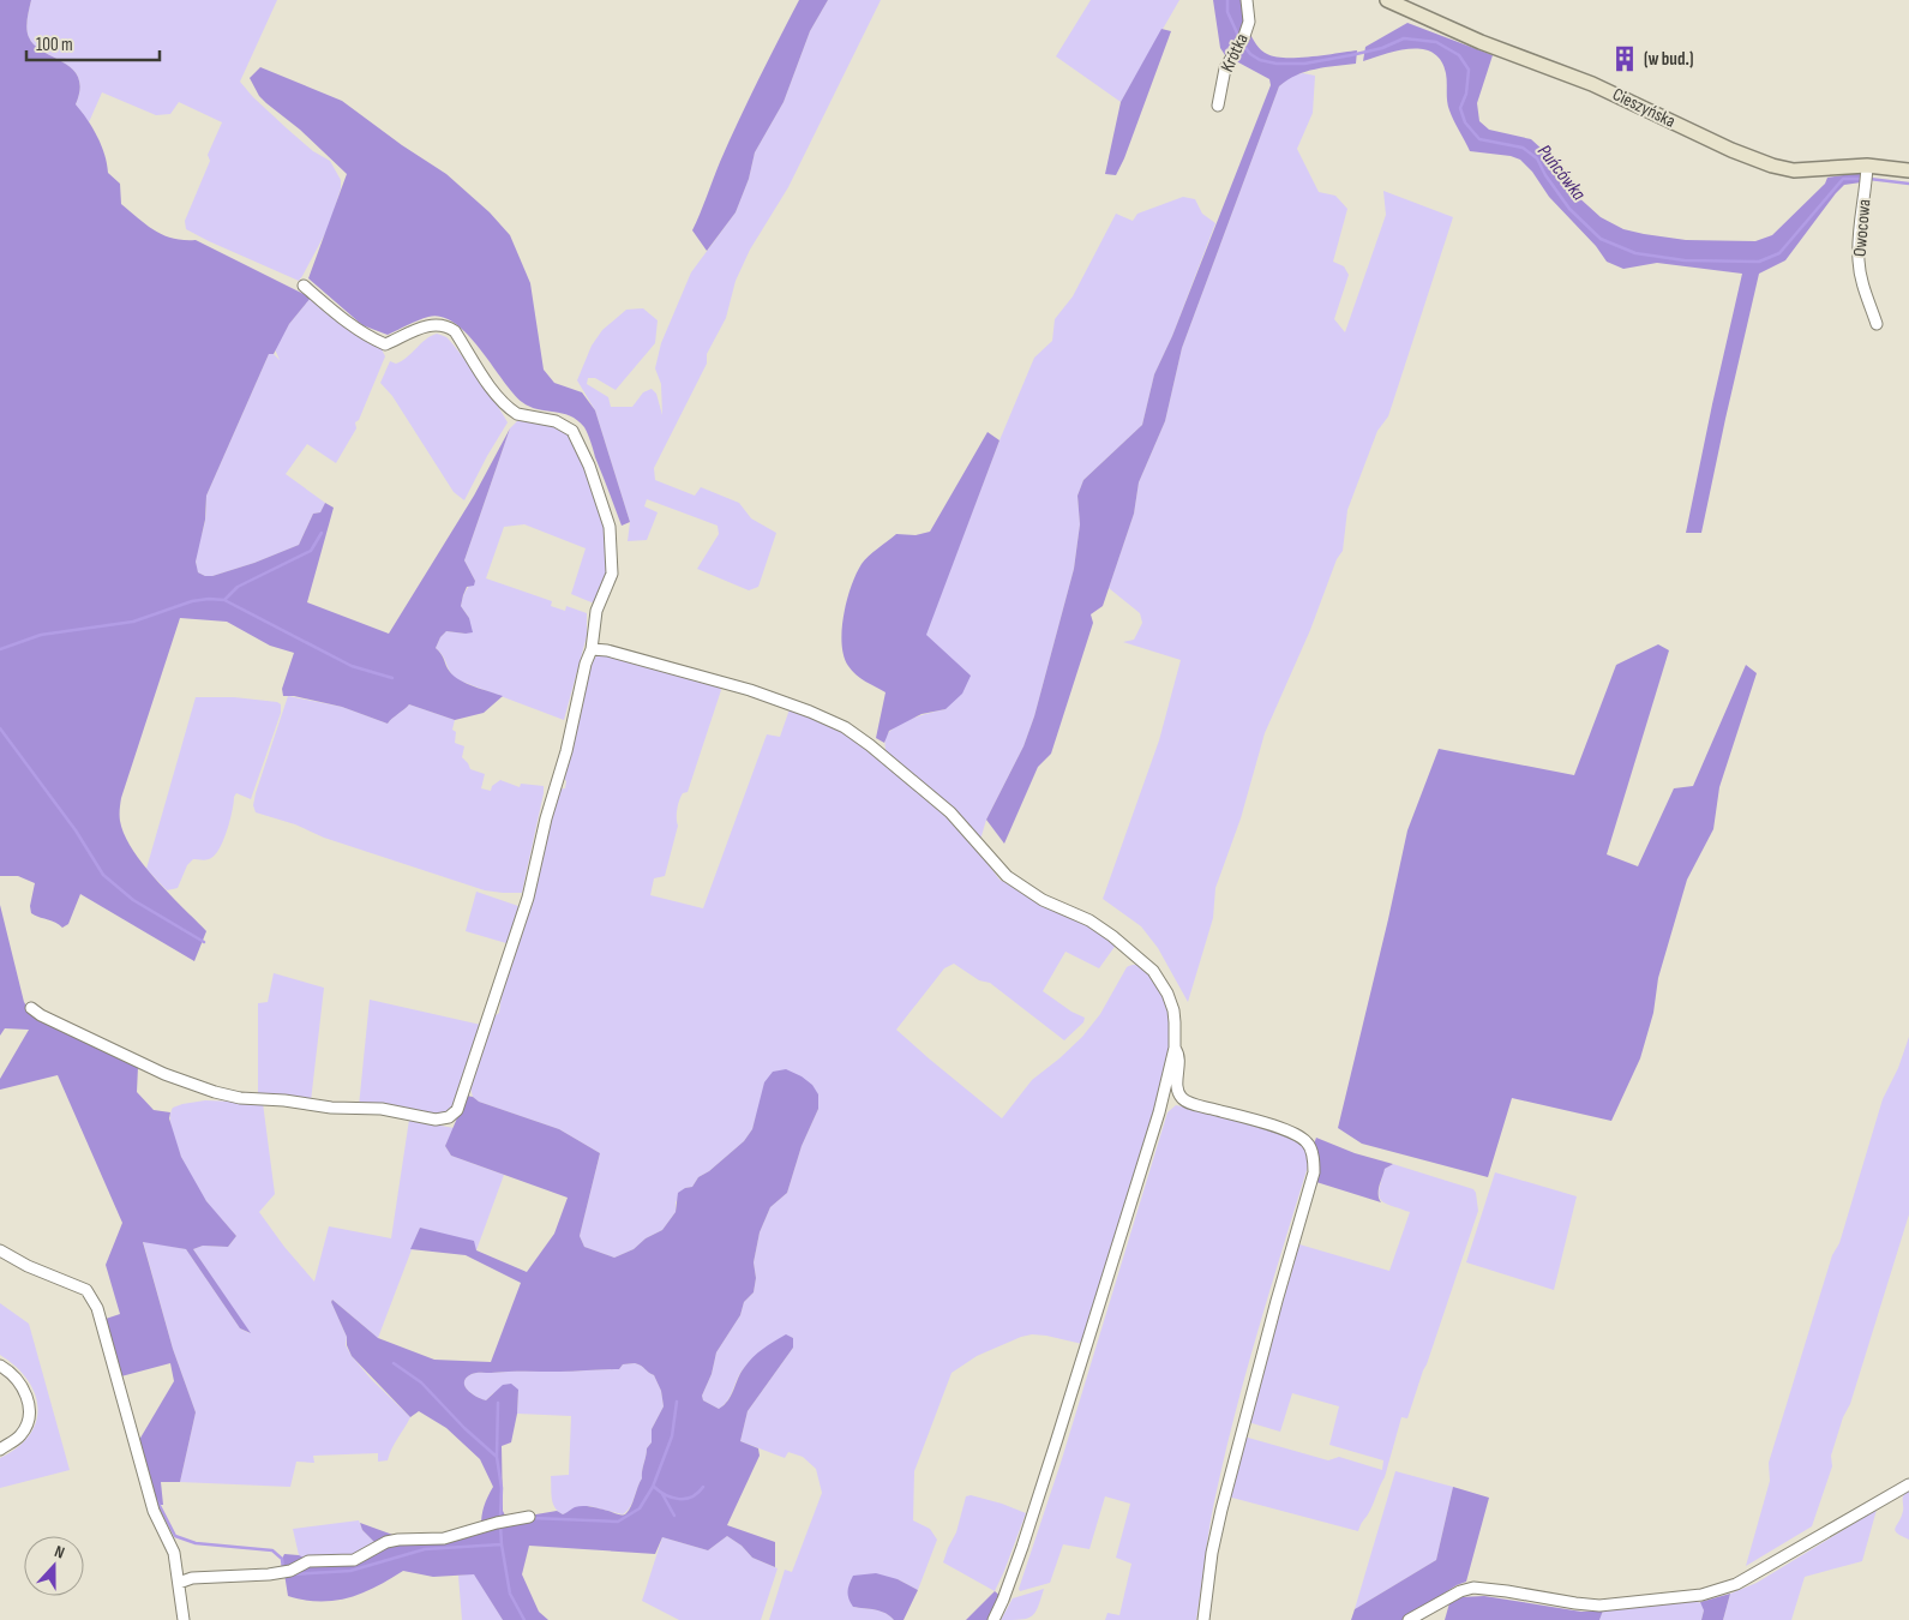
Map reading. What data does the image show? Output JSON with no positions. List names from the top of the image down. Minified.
{"streets":{"street":["Krótka","Cieszyńska","Owocowa"]},"crossings":[["Cieszyńska","Owocowa"]],"water":["Puńcówka"],"places":{"building":["(w bud.)"]},"scale_bar":"100 m","north":"top"}
